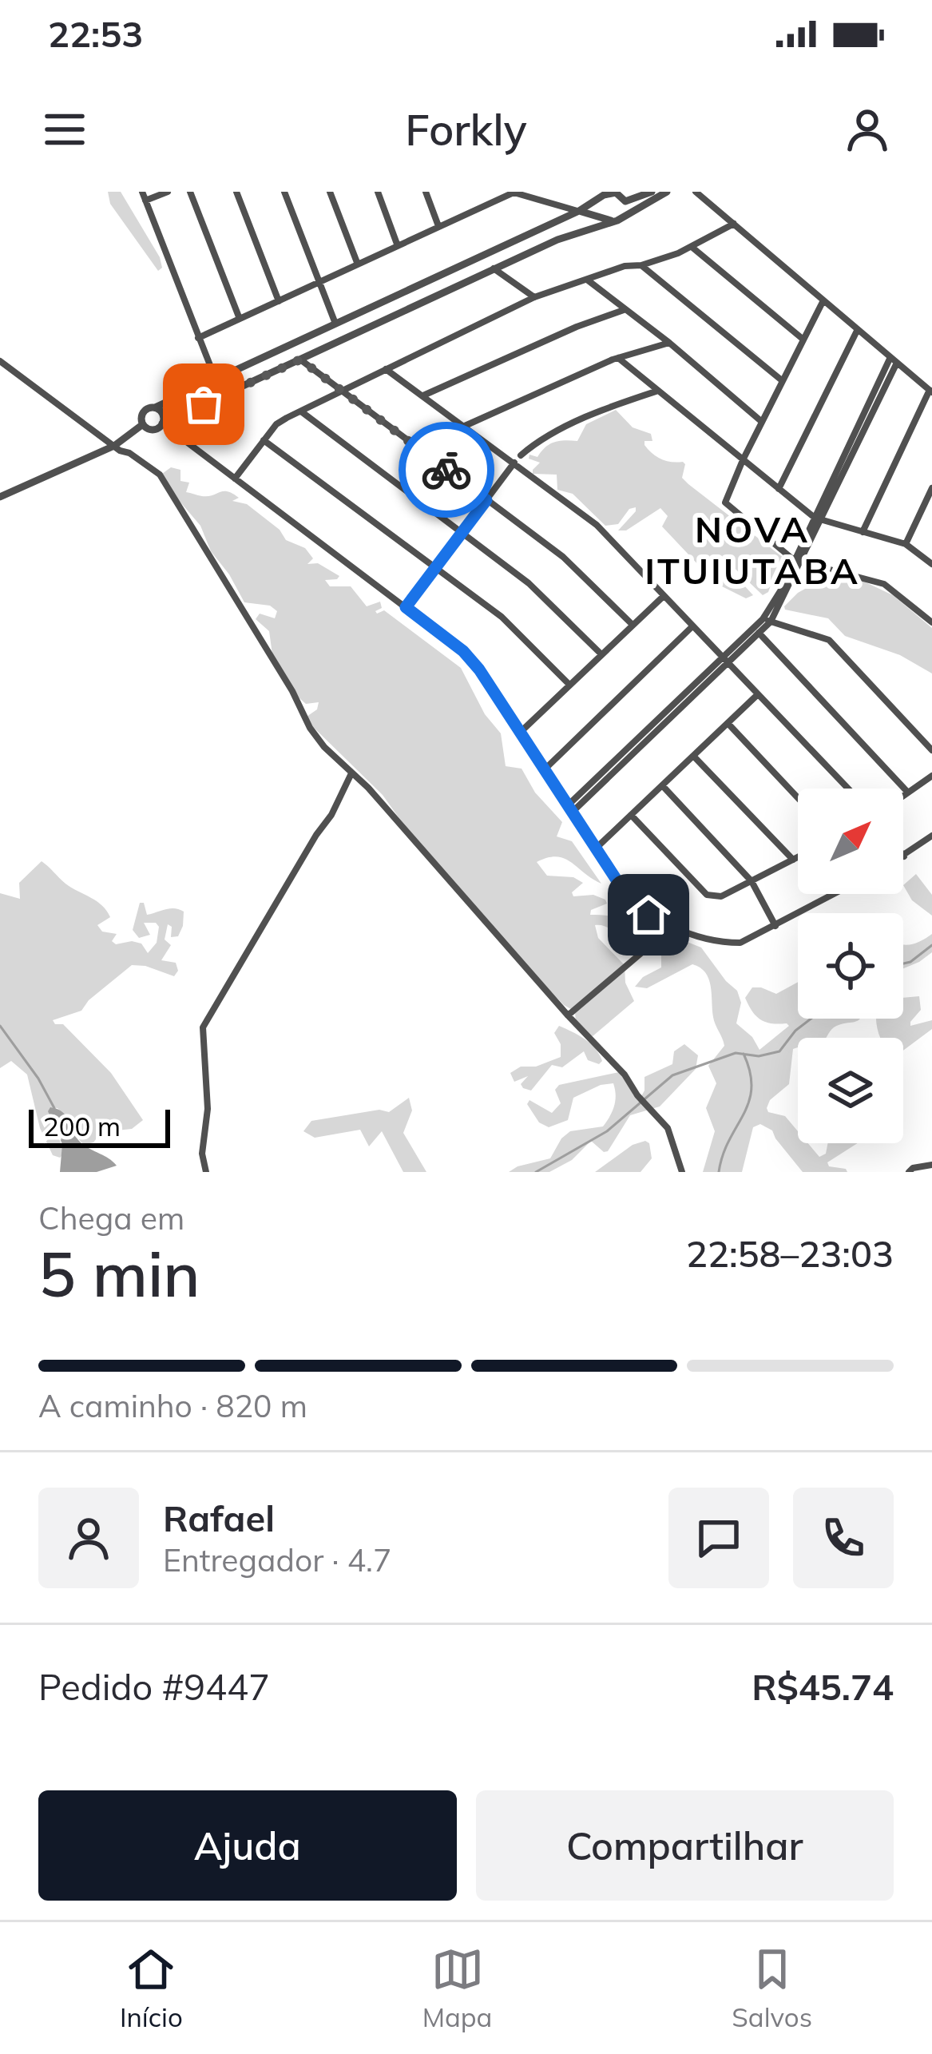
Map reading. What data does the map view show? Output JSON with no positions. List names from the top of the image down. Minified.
{"districts":["NOVA ITUIUTABA"],"scale_bar":"200 m","north":"top right","page":{"status":"22:53","header":"Forkly","scale":"200 m","heading":["5 min","Chega em","22:58–23:03"],"panel":["Rafael","Entregador · 4.7","Pedido #9447","R$45.74"],"bar":"A caminho · 820 m","buttons":["Ajuda","Compartilhar"],"tabs":["Início","Mapa","Salvos"]}}
